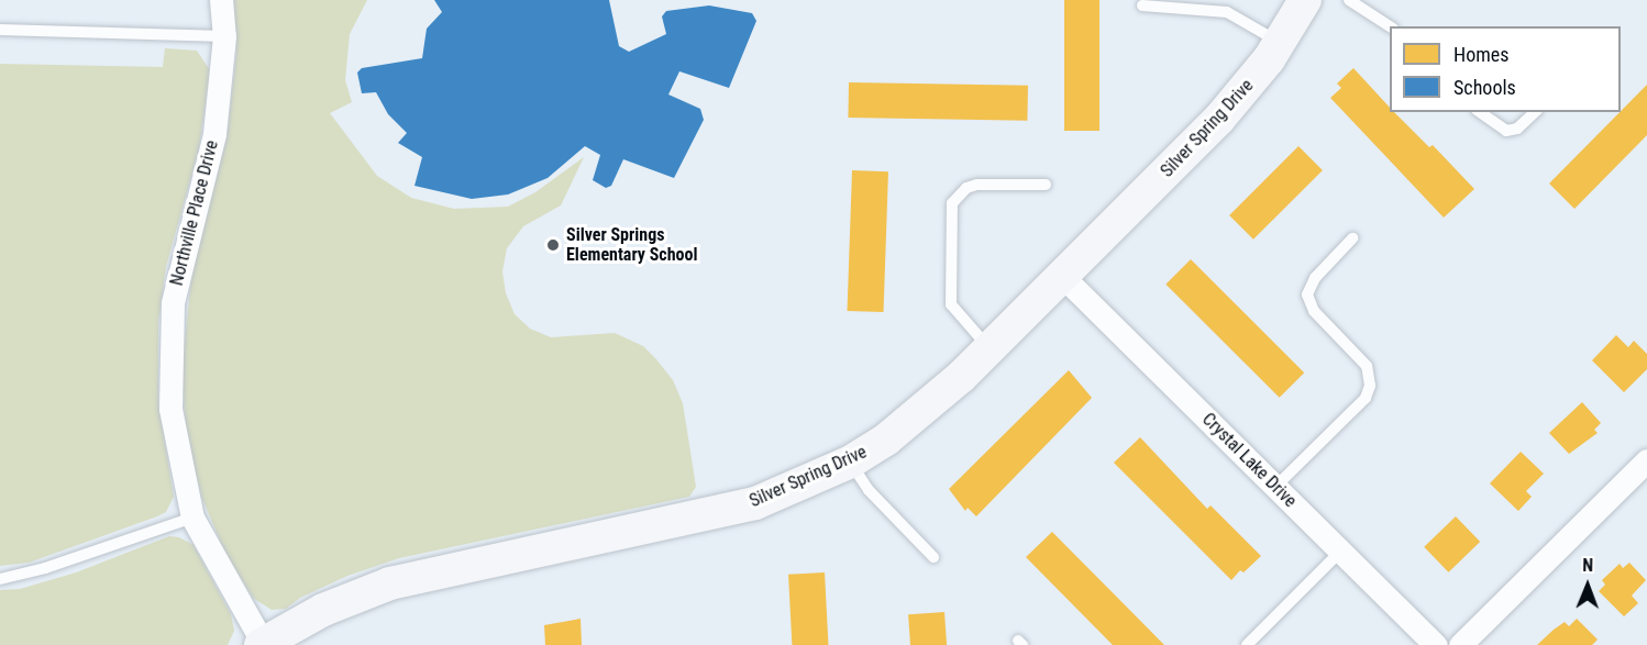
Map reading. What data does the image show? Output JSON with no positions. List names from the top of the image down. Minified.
{"streets":{"street":["Silver Spring Drive","Northville Place Drive","Crystal Lake Drive"]},"crossings":[["Silver Spring Drive","Northville Place Drive"],["Silver Spring Drive","Crystal Lake Drive"]],"places":["Silver Springs Elementary School"],"legend":["Homes","Schools"],"north":"top"}
